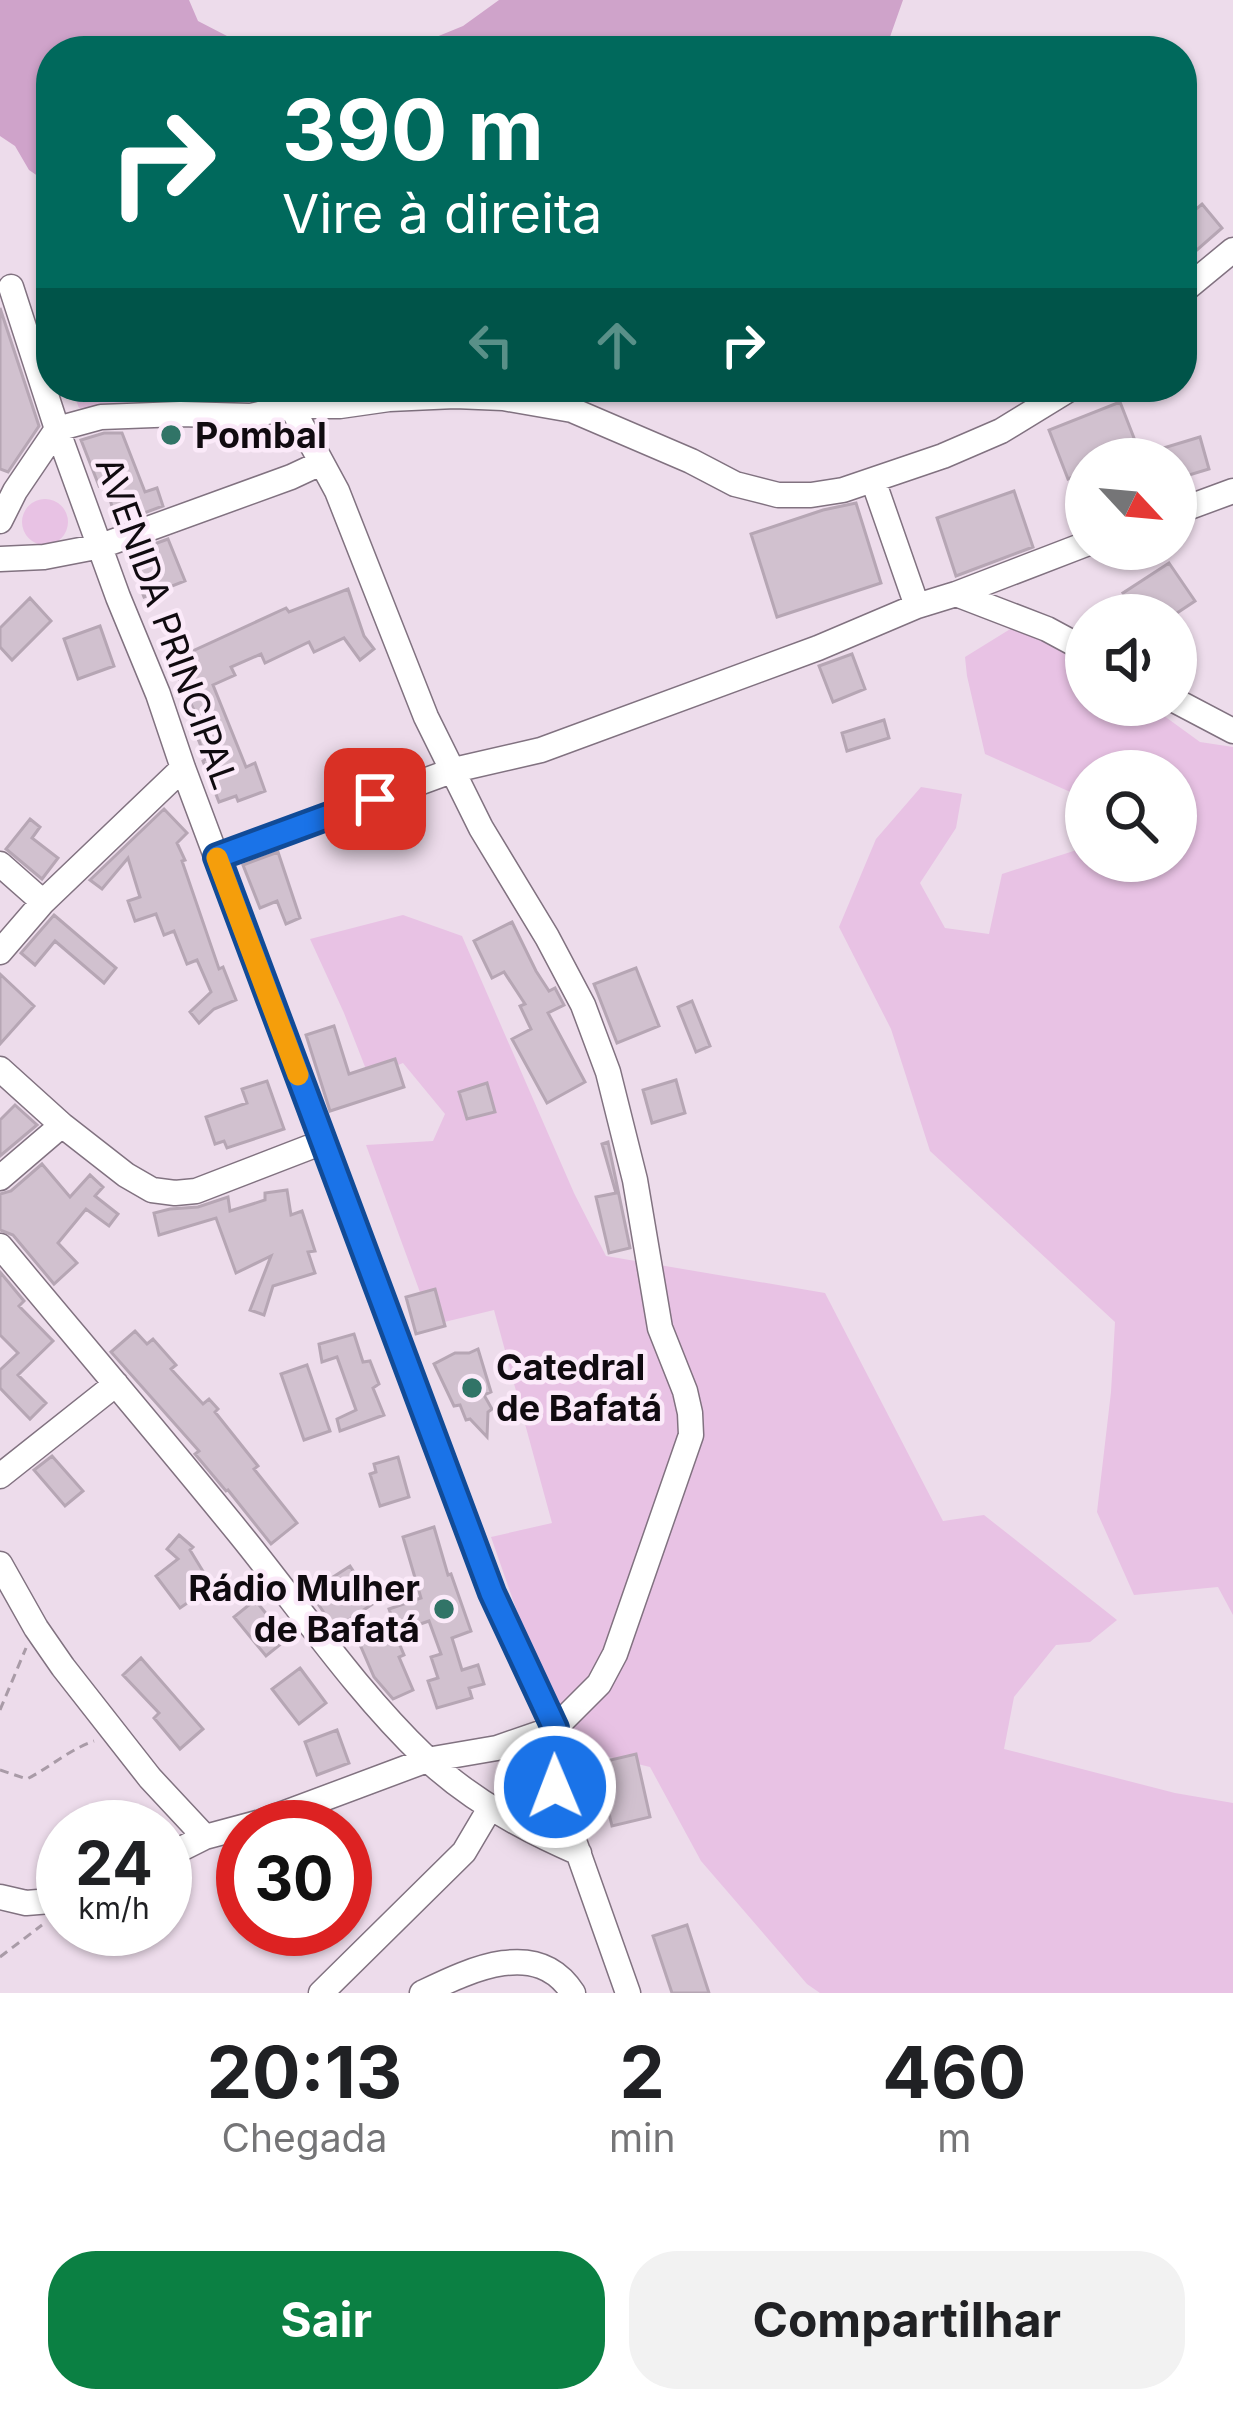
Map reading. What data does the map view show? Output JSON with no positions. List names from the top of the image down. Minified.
{"streets":{"street":["AVENIDA PRINCIPAL"]},"places":["Pombal","Catedral de Bafatá","Rádio Mulher de Bafatá"],"north":"bottom right","page":{"turn":["390 m","Vire à direita"],"speed":"24 km/h","limit":"30","eta":["20:13","Chegada","2","min","460","m"],"buttons":["Sair","Compartilhar"]}}
